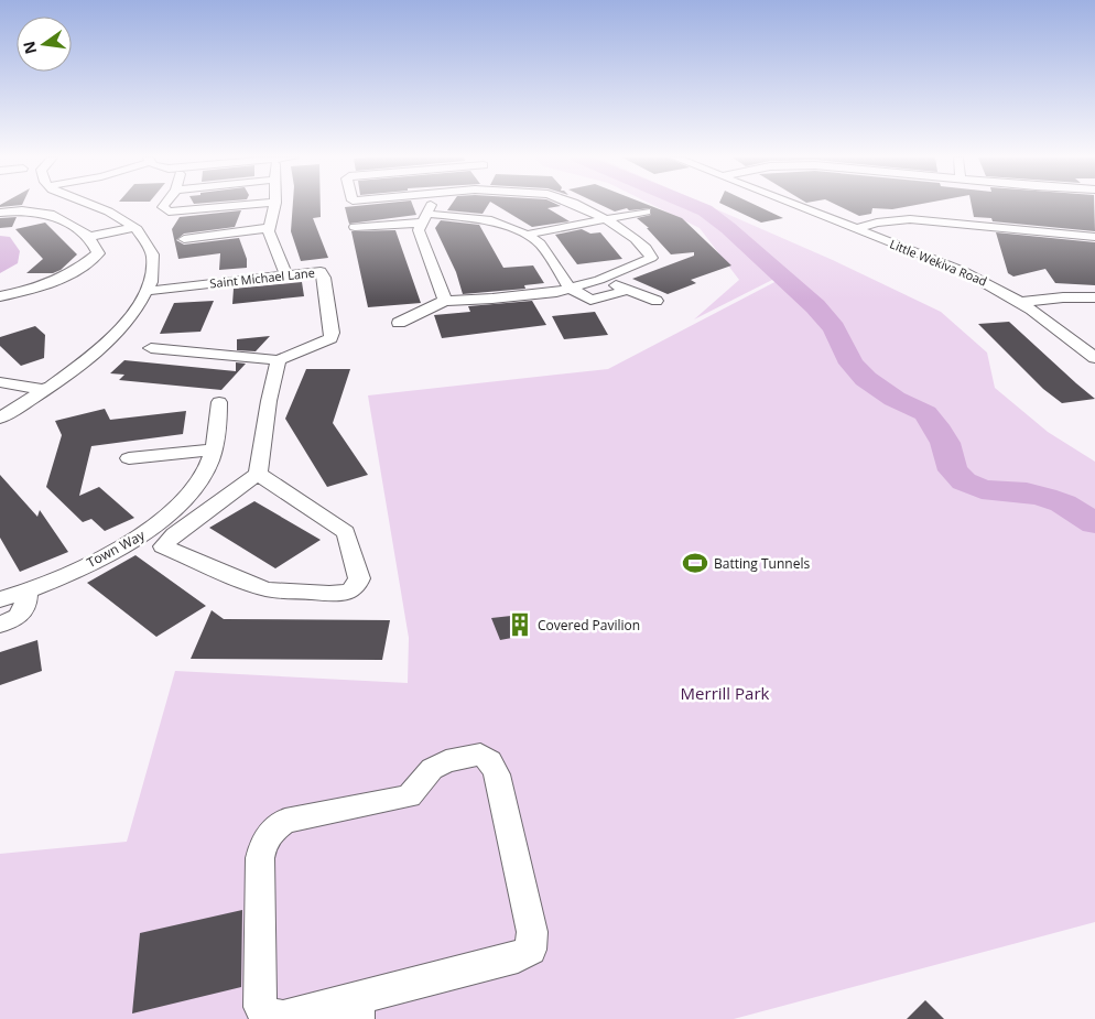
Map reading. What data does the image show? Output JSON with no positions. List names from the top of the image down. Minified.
{"streets":{"street":["Little Wekiva Road","Saint Michael Lane","Town Way"]},"parks":["Merrill Park"],"places":{"sports":["Batting Tunnels"],"building":["Covered Pavilion"]},"north":"left"}
